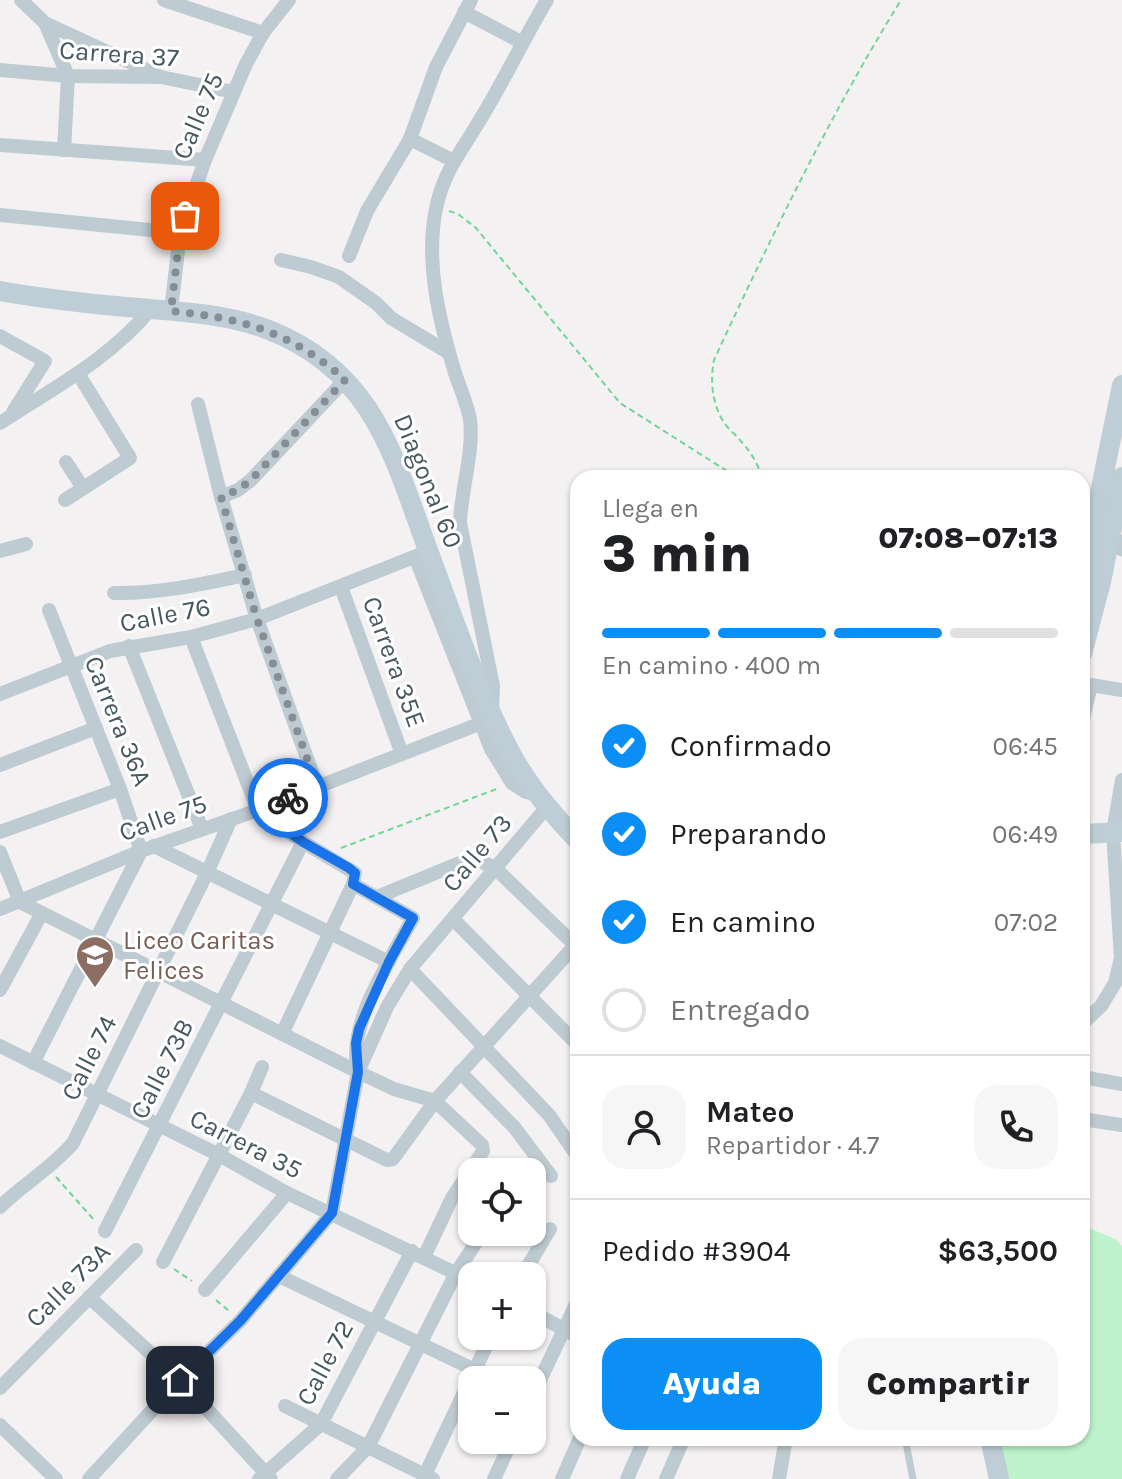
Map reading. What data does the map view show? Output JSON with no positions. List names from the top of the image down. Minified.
{"streets":{"main road":["Diagonal 60"],"street":["Carrera 37","Calle 75","Calle 76","Carrera 35E","Carrera 36A","Calle 73","Calle 74","Calle 73B","Carrera 35","Calle 73A","Calle 72"]},"crossings":[["Carrera 37","Calle 75"],["Calle 75","Diagonal 60"],["Calle 75","Carrera 35E"],["Calle 75","Carrera 36A"],["Calle 75","Calle 74"],["Diagonal 60","Calle 76"],["Diagonal 60","Calle 73"],["Calle 76","Carrera 35E"],["Calle 76","Carrera 36A"],["Calle 73","Carrera 35"],["Calle 74","Carrera 35"],["Calle 73B","Carrera 35"],["Carrera 35","Calle 72"]],"places":{"school or university":["Liceo Caritas Felices"]},"page":{"heading":["3 min","Llega en","07:08–07:13"],"panel":["Mateo","Repartidor · 4.7","Pedido #3904","$63,500"],"bar":"En camino · 400 m","list":[["Confirmado","06:45"],["Preparando","06:49"],["En camino","07:02"],"Entregado"],"map_buttons":["+","−"],"buttons":["Ayuda","Compartir"]}}
